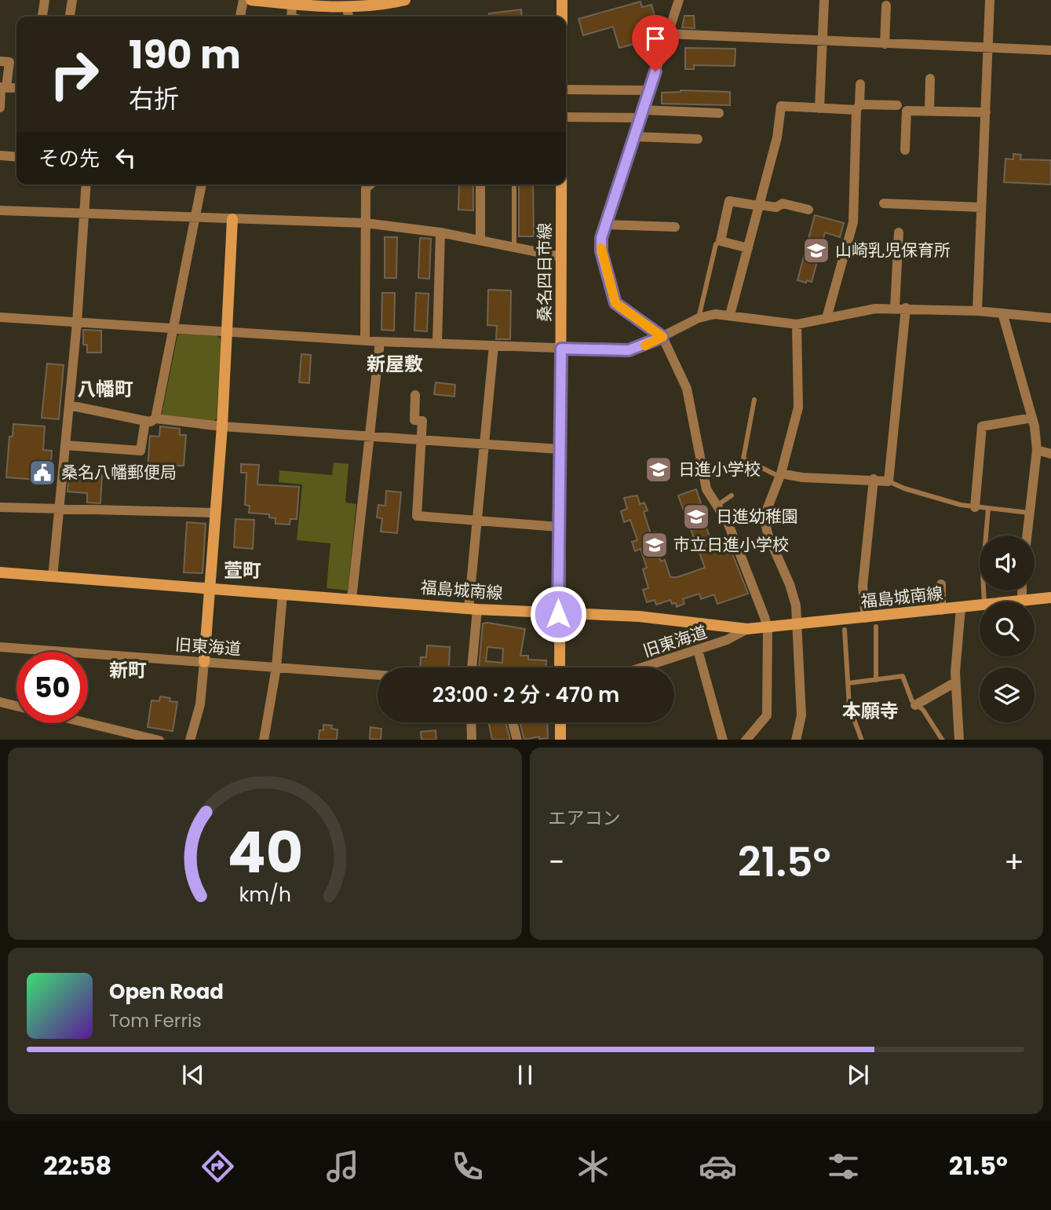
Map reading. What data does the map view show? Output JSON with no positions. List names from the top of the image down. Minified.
{"streets":{"main road":["桑名四日市線","福島城南線"],"street":["旧東海道"]},"crossings":[["桑名四日市線","福島城南線"],["福島城南線","旧東海道"]],"districts":["新屋敷","八幡町","萱町","新町","本願寺"],"places":{"school or university":["山崎乳児保育所","日進小学校","日進幼稚園","市立日進小学校"],"public building":["桑名八幡郵便局"]},"page":{"turn":["190 m","右折"],"then":"その先","limit":"50","trip":"23:00 · 2 分 · 470 m","tile":"エアコン","heat":["−","21.5°","+"],"song":["Open Road","Tom Ferris"],"tabs":["22:58","21.5°"],"gauge":["40","km/h"]}}
